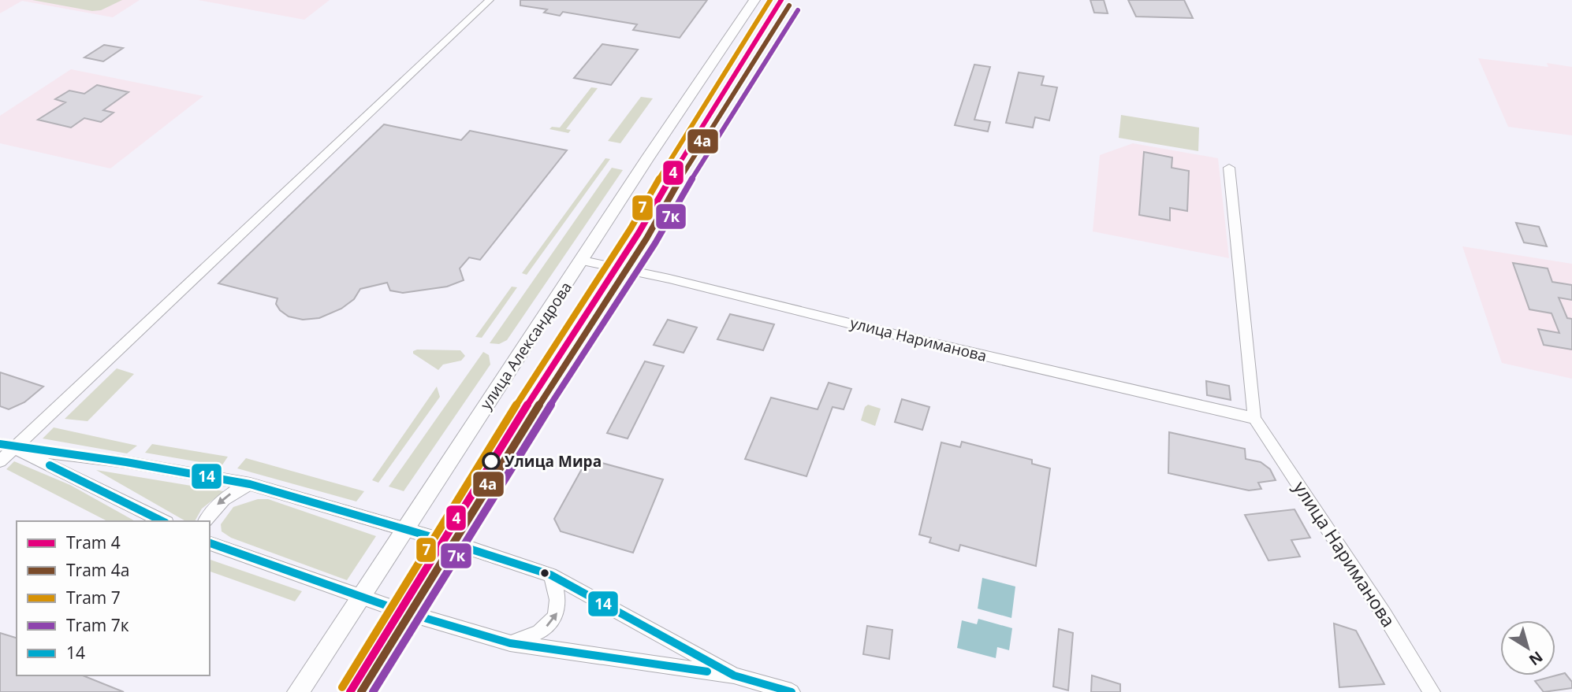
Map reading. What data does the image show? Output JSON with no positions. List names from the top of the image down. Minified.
{"streets":{"main road":["улица Александрова"],"street":["улица Нариманова"]},"crossings":[["улица Нариманова","улица Александрова"]],"places":["Улица Мира"],"lines":["tram line 4","tram line 7","tram line 4а","tram line 7к","transit line 14"],"legend":["Tram 4","Tram 4а","Tram 7","Tram 7к","14"],"north":"bottom right"}
